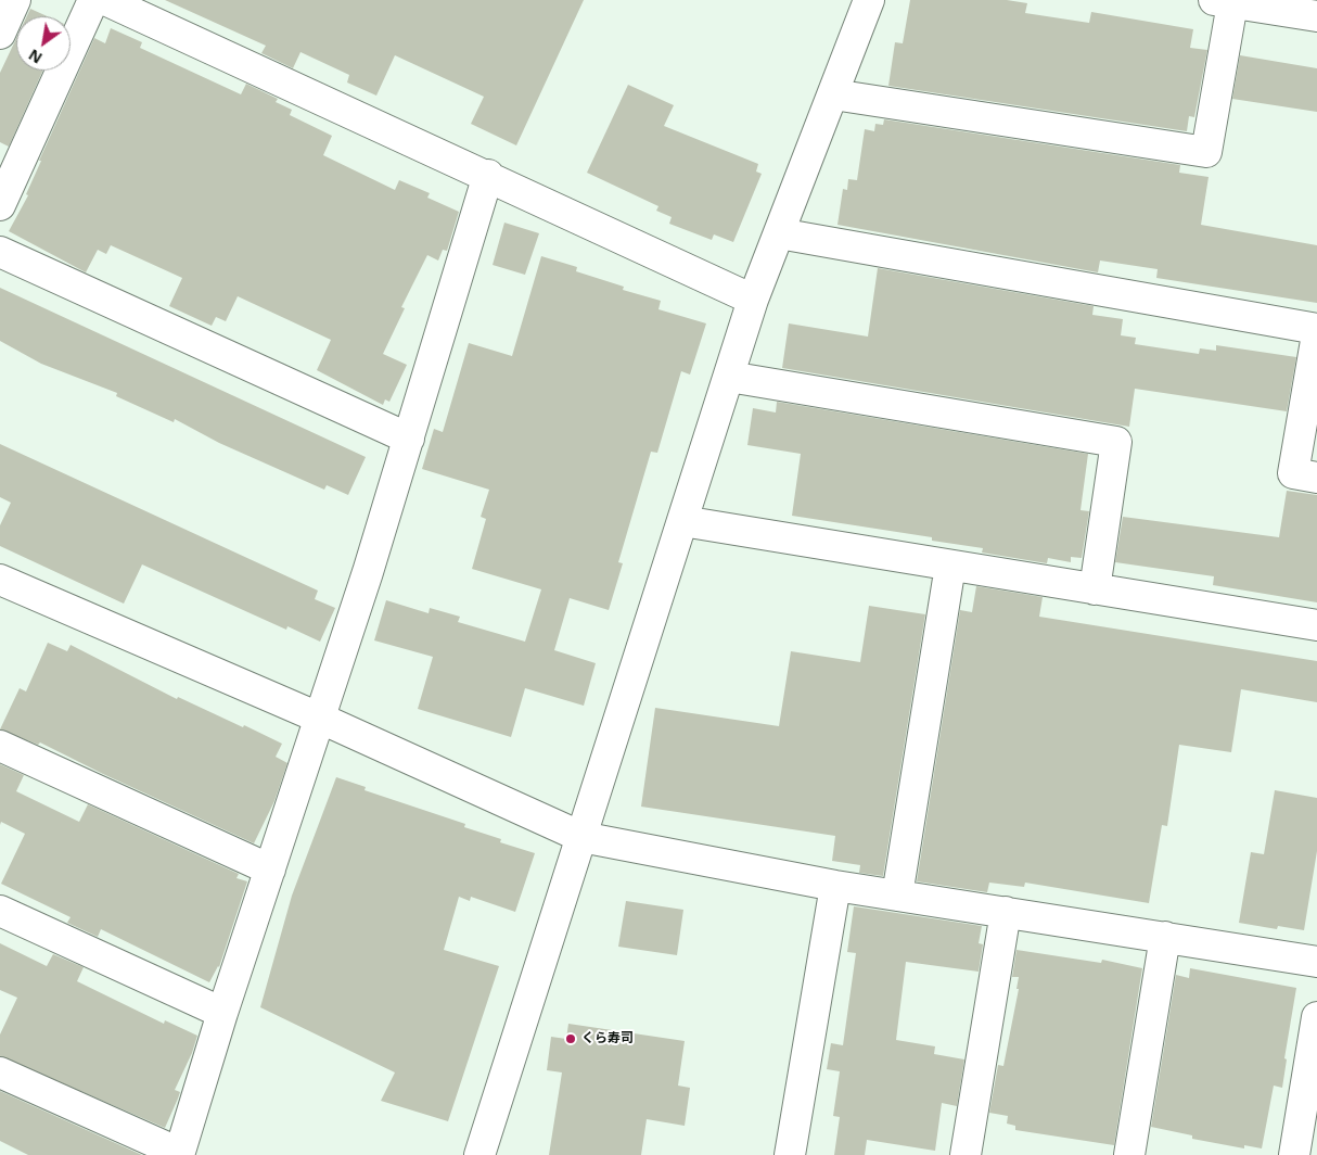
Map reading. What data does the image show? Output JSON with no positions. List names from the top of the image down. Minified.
{"places":["くら寿司"],"north":"bottom left"}
